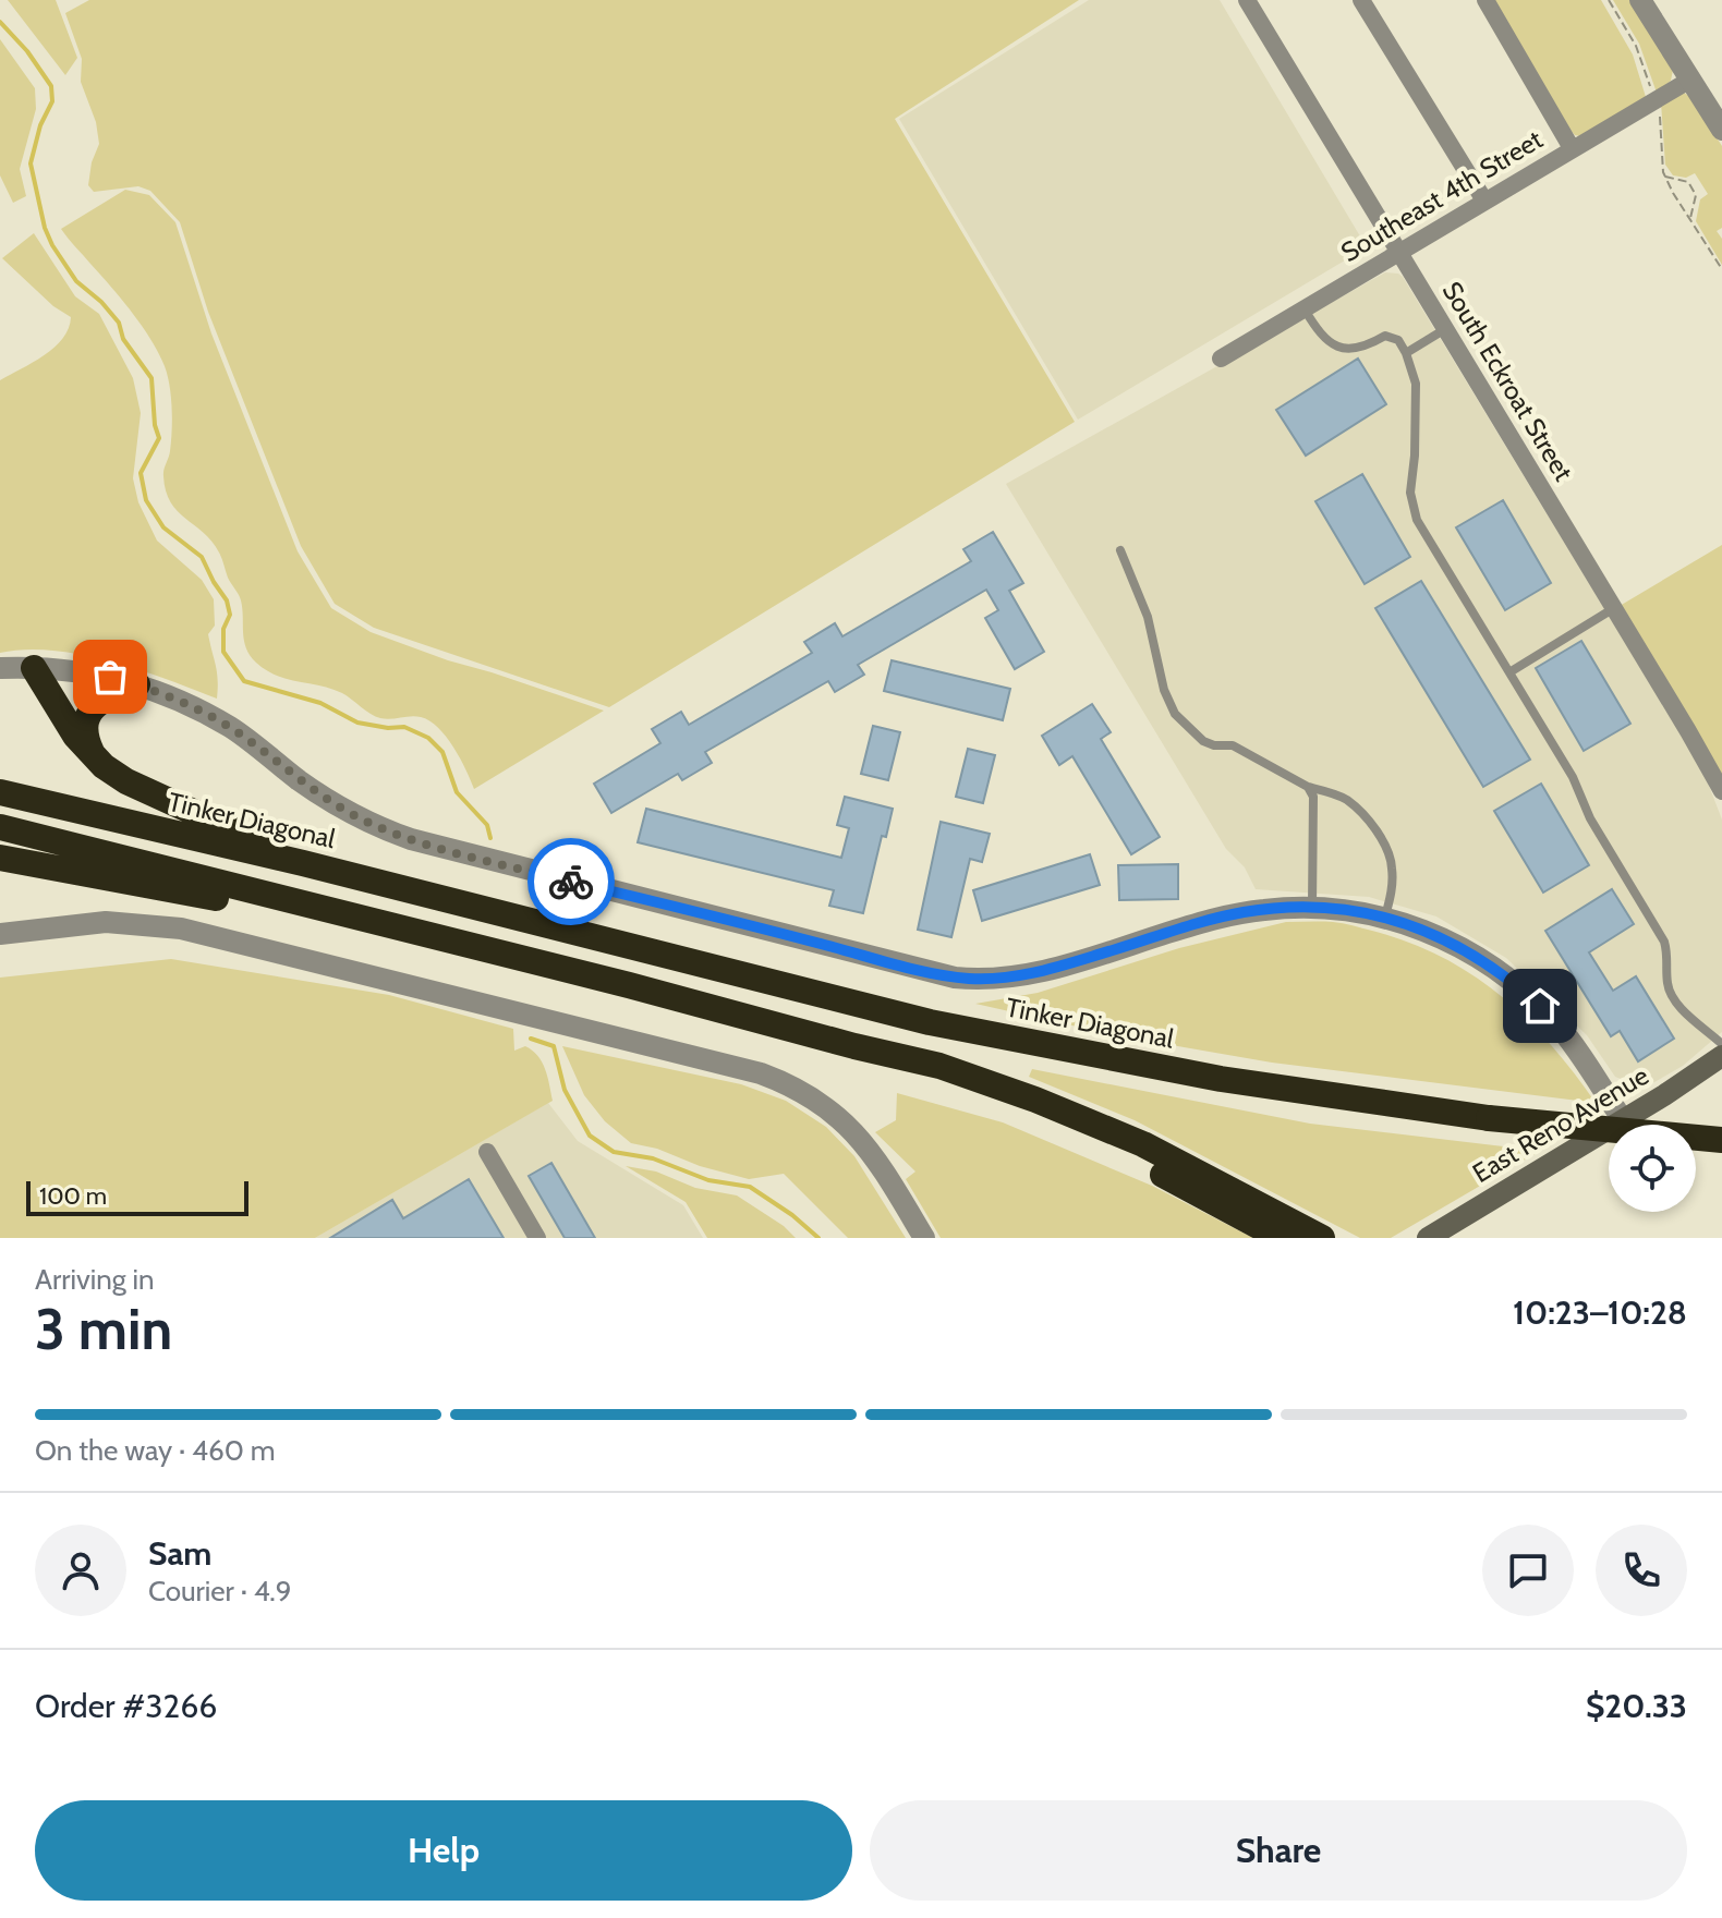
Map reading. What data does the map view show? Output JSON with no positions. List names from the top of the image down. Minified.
{"streets":{"highway":["Tinker Diagonal"],"main road":["East Reno Avenue"],"street":["Southeast 4th Street","South Eckroat Street"]},"crossings":[["Southeast 4th Street","South Eckroat Street"],["Tinker Diagonal","East Reno Avenue"]],"scale_bar":"100 m","page":{"scale":"100 m","heading":["3 min","Arriving in","10:23–10:28"],"panel":["Sam","Courier · 4.9","Order #3266","$20.33"],"bar":"On the way · 460 m","buttons":["Help","Share"]}}
